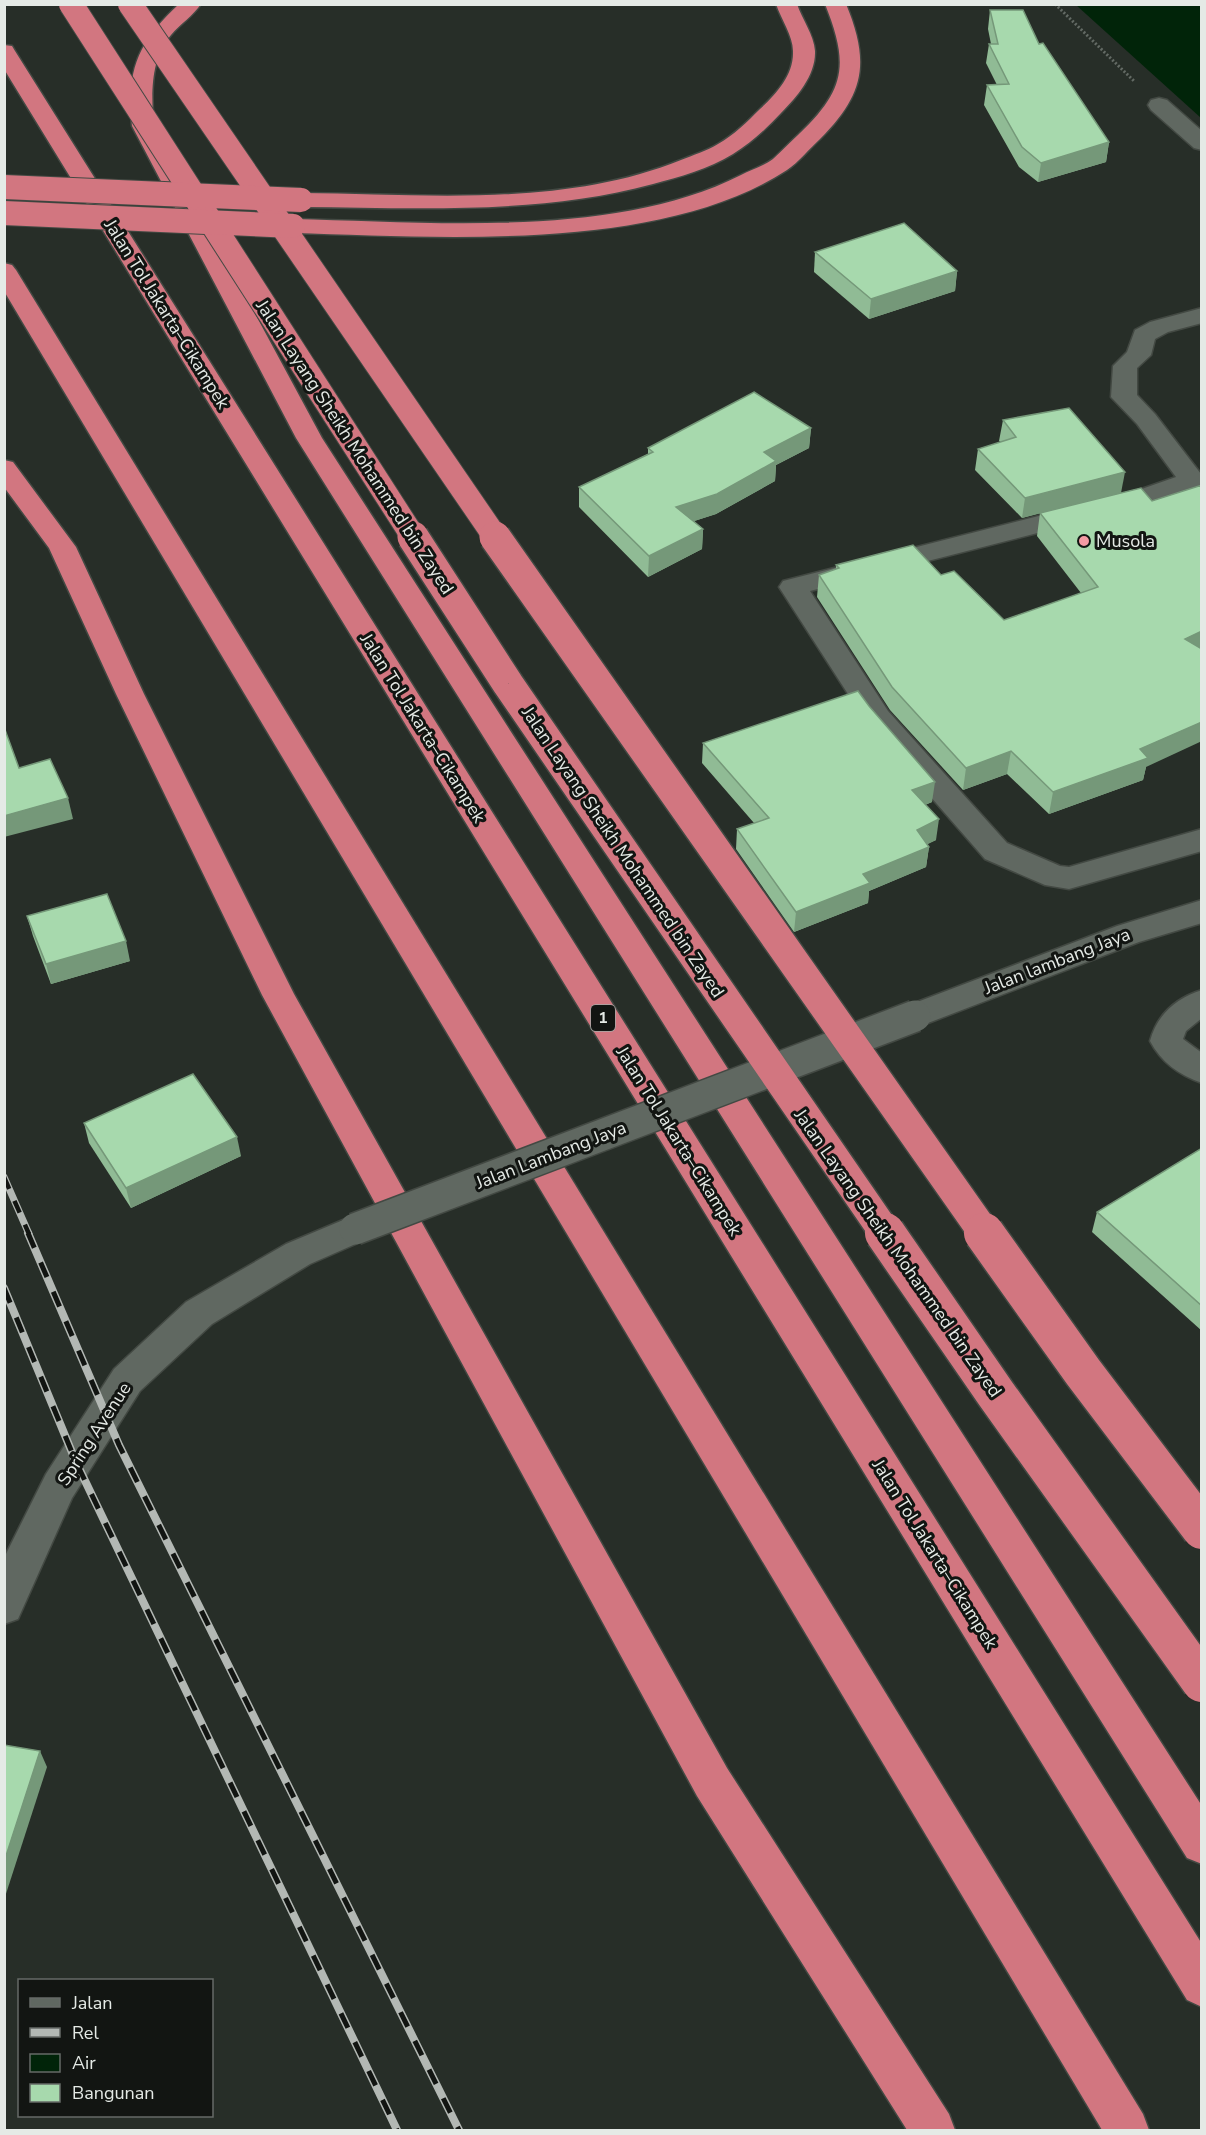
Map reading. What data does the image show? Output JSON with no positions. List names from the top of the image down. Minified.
{"streets":{"highway":["Jalan Tol Jakarta–Cikampek","Jalan Layang Sheikh Mohammed bin Zayed","1"],"street":["Jalan lambang Jaya","Jalan Lambang Jaya","Spring Avenue"]},"crossings":[["Jalan lambang Jaya","Jalan Lambang Jaya"],["Jalan Lambang Jaya","Spring Avenue"]],"places":["Musola"],"legend":["Jalan","Rel","Air","Bangunan"]}
